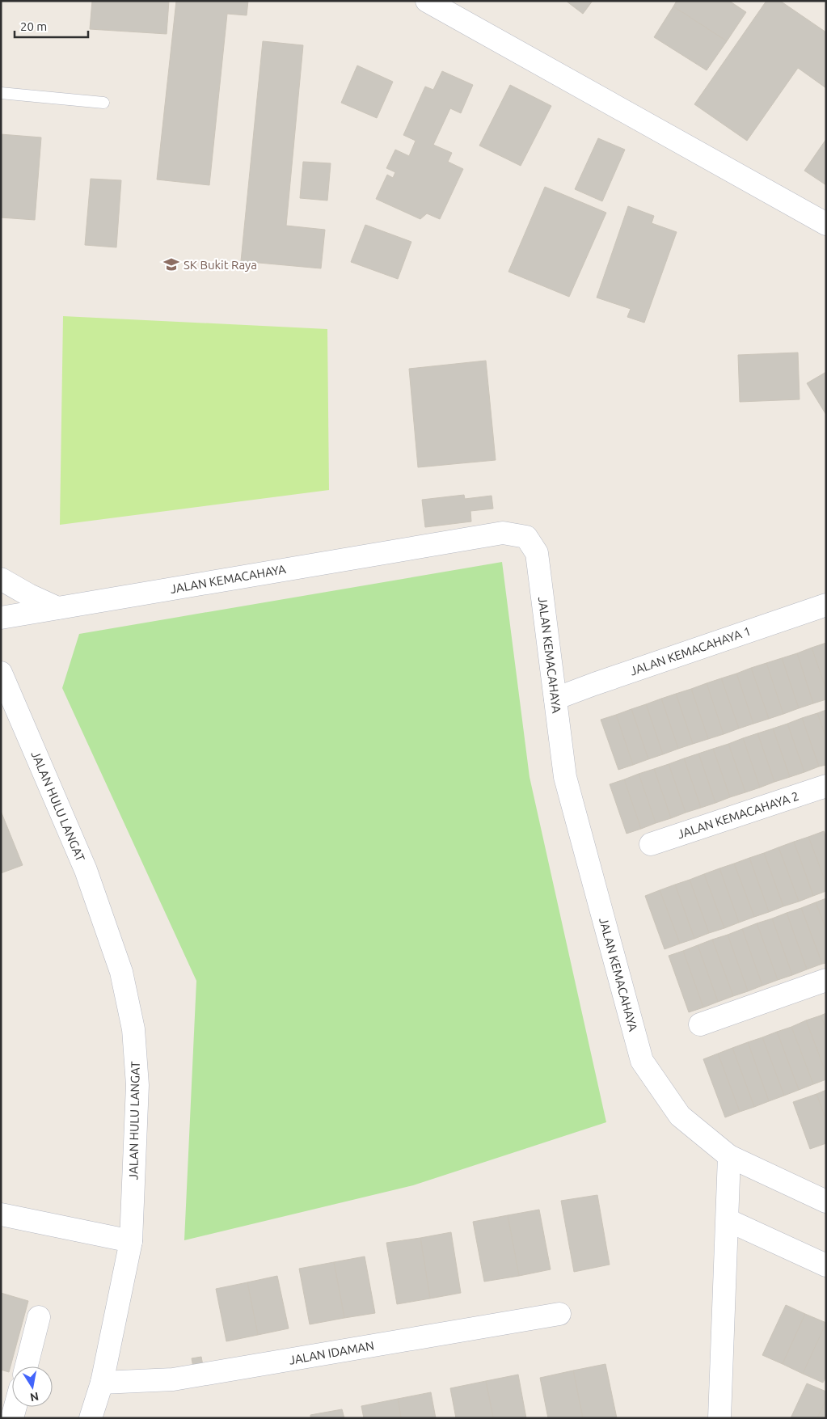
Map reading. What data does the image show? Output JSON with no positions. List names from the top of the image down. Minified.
{"streets":{"street":["JALAN KEMACAHAYA","JALAN KEMACAHAYA 1","JALAN HULU LANGAT","JALAN KEMACAHAYA 2","JALAN IDAMAN"]},"crossings":[["JALAN KEMACAHAYA","JALAN KEMACAHAYA 1"],["JALAN HULU LANGAT","JALAN IDAMAN"]],"places":{"school or university":["SK Bukit Raya"]},"scale_bar":"20 m","north":"bottom"}
